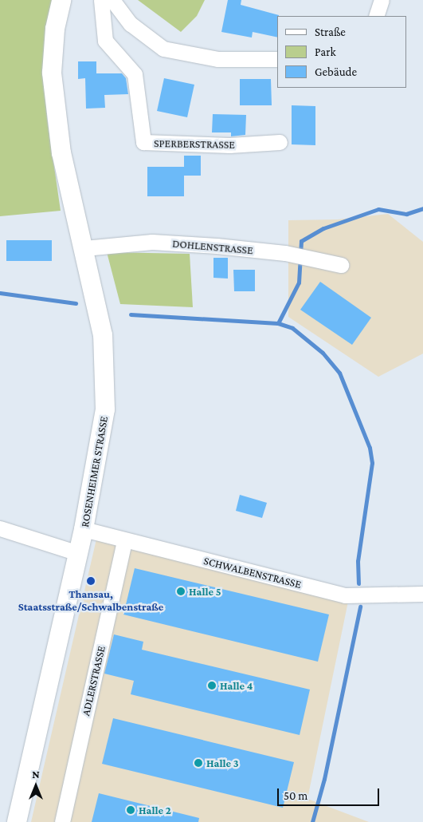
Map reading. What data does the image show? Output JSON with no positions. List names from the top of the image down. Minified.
{"streets":{"main road":["ROSENHEIMER STRASSE"],"street":["SPERBERSTRASSE","DOHLENSTRASSE","SCHWALBENSTRASSE","ADLERSTRASSE"]},"crossings":[["DOHLENSTRASSE","ROSENHEIMER STRASSE"],["ROSENHEIMER STRASSE","SCHWALBENSTRASSE"],["SCHWALBENSTRASSE","ADLERSTRASSE"]],"places":["Thansau, Staatsstraße/Schwalbenstraße","Halle 5","Halle 4","Halle 3","Halle 2"],"legend":["Straße","Park","Gebäude"],"scale_bar":"50 m","north":"top"}
